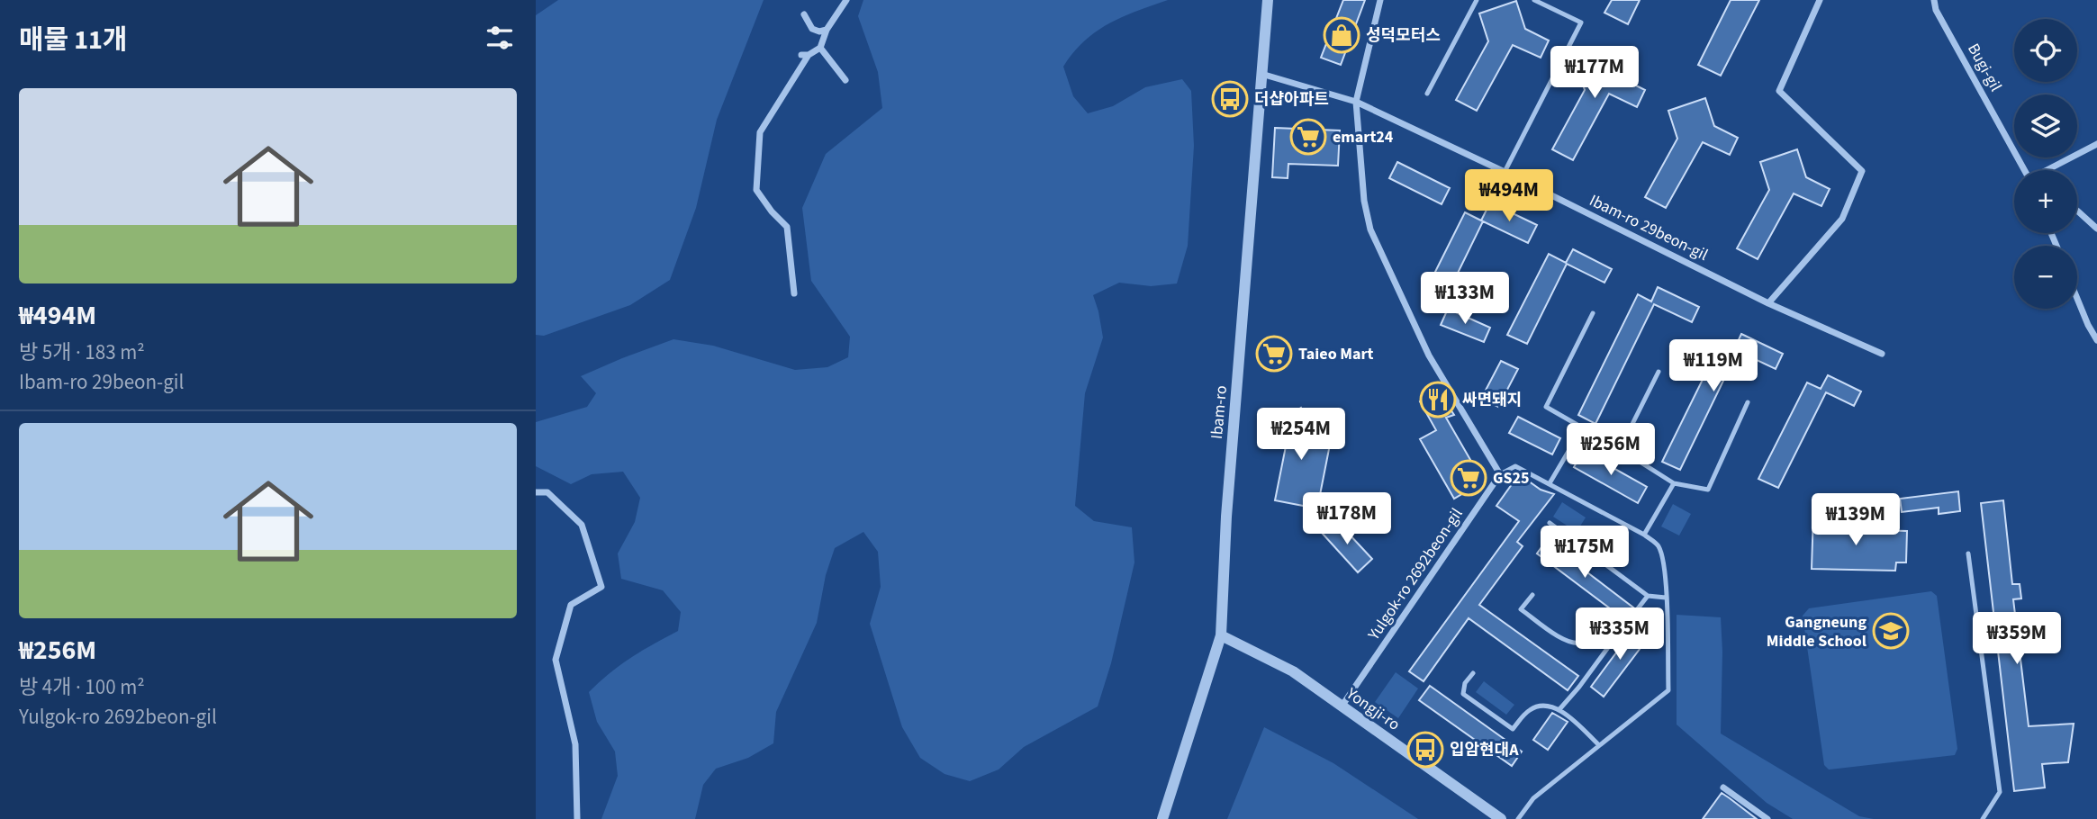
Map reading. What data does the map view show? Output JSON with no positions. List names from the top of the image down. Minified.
{"streets":{"street":["Bugi-gil","Ibam-ro 29beon-gil","Ibam-ro","Yulgok-ro 2692beon-gil","Yongji-ro"]},"crossings":[["Ibam-ro 29beon-gil","Ibam-ro"],["Ibam-ro","Yongji-ro"],["Yulgok-ro 2692beon-gil","Yongji-ro"]],"places":{"shop":["성덕모터스"],"bus stop":["더샵아파트","입암현대A"],"supermarket":["emart24","Taieo Mart","GS25"],"restaurant":["싸면돼지"],"school or university":["Gangneung Middle School"]},"page":{"heading":"매물 11개","map_buttons":["+","−"],"price":["₩177M","₩494M","₩133M","₩119M","₩254M","₩256M","₩178M","₩139M","₩175M","₩335M","₩359M"],"list":[{"name":"₩494M","note":"방 5개 · 183 m² · Ibam-ro 29beon-gil"},{"name":"₩256M","note":"방 4개 · 100 m² · Yulgok-ro 2692beon-gil"}]}}
